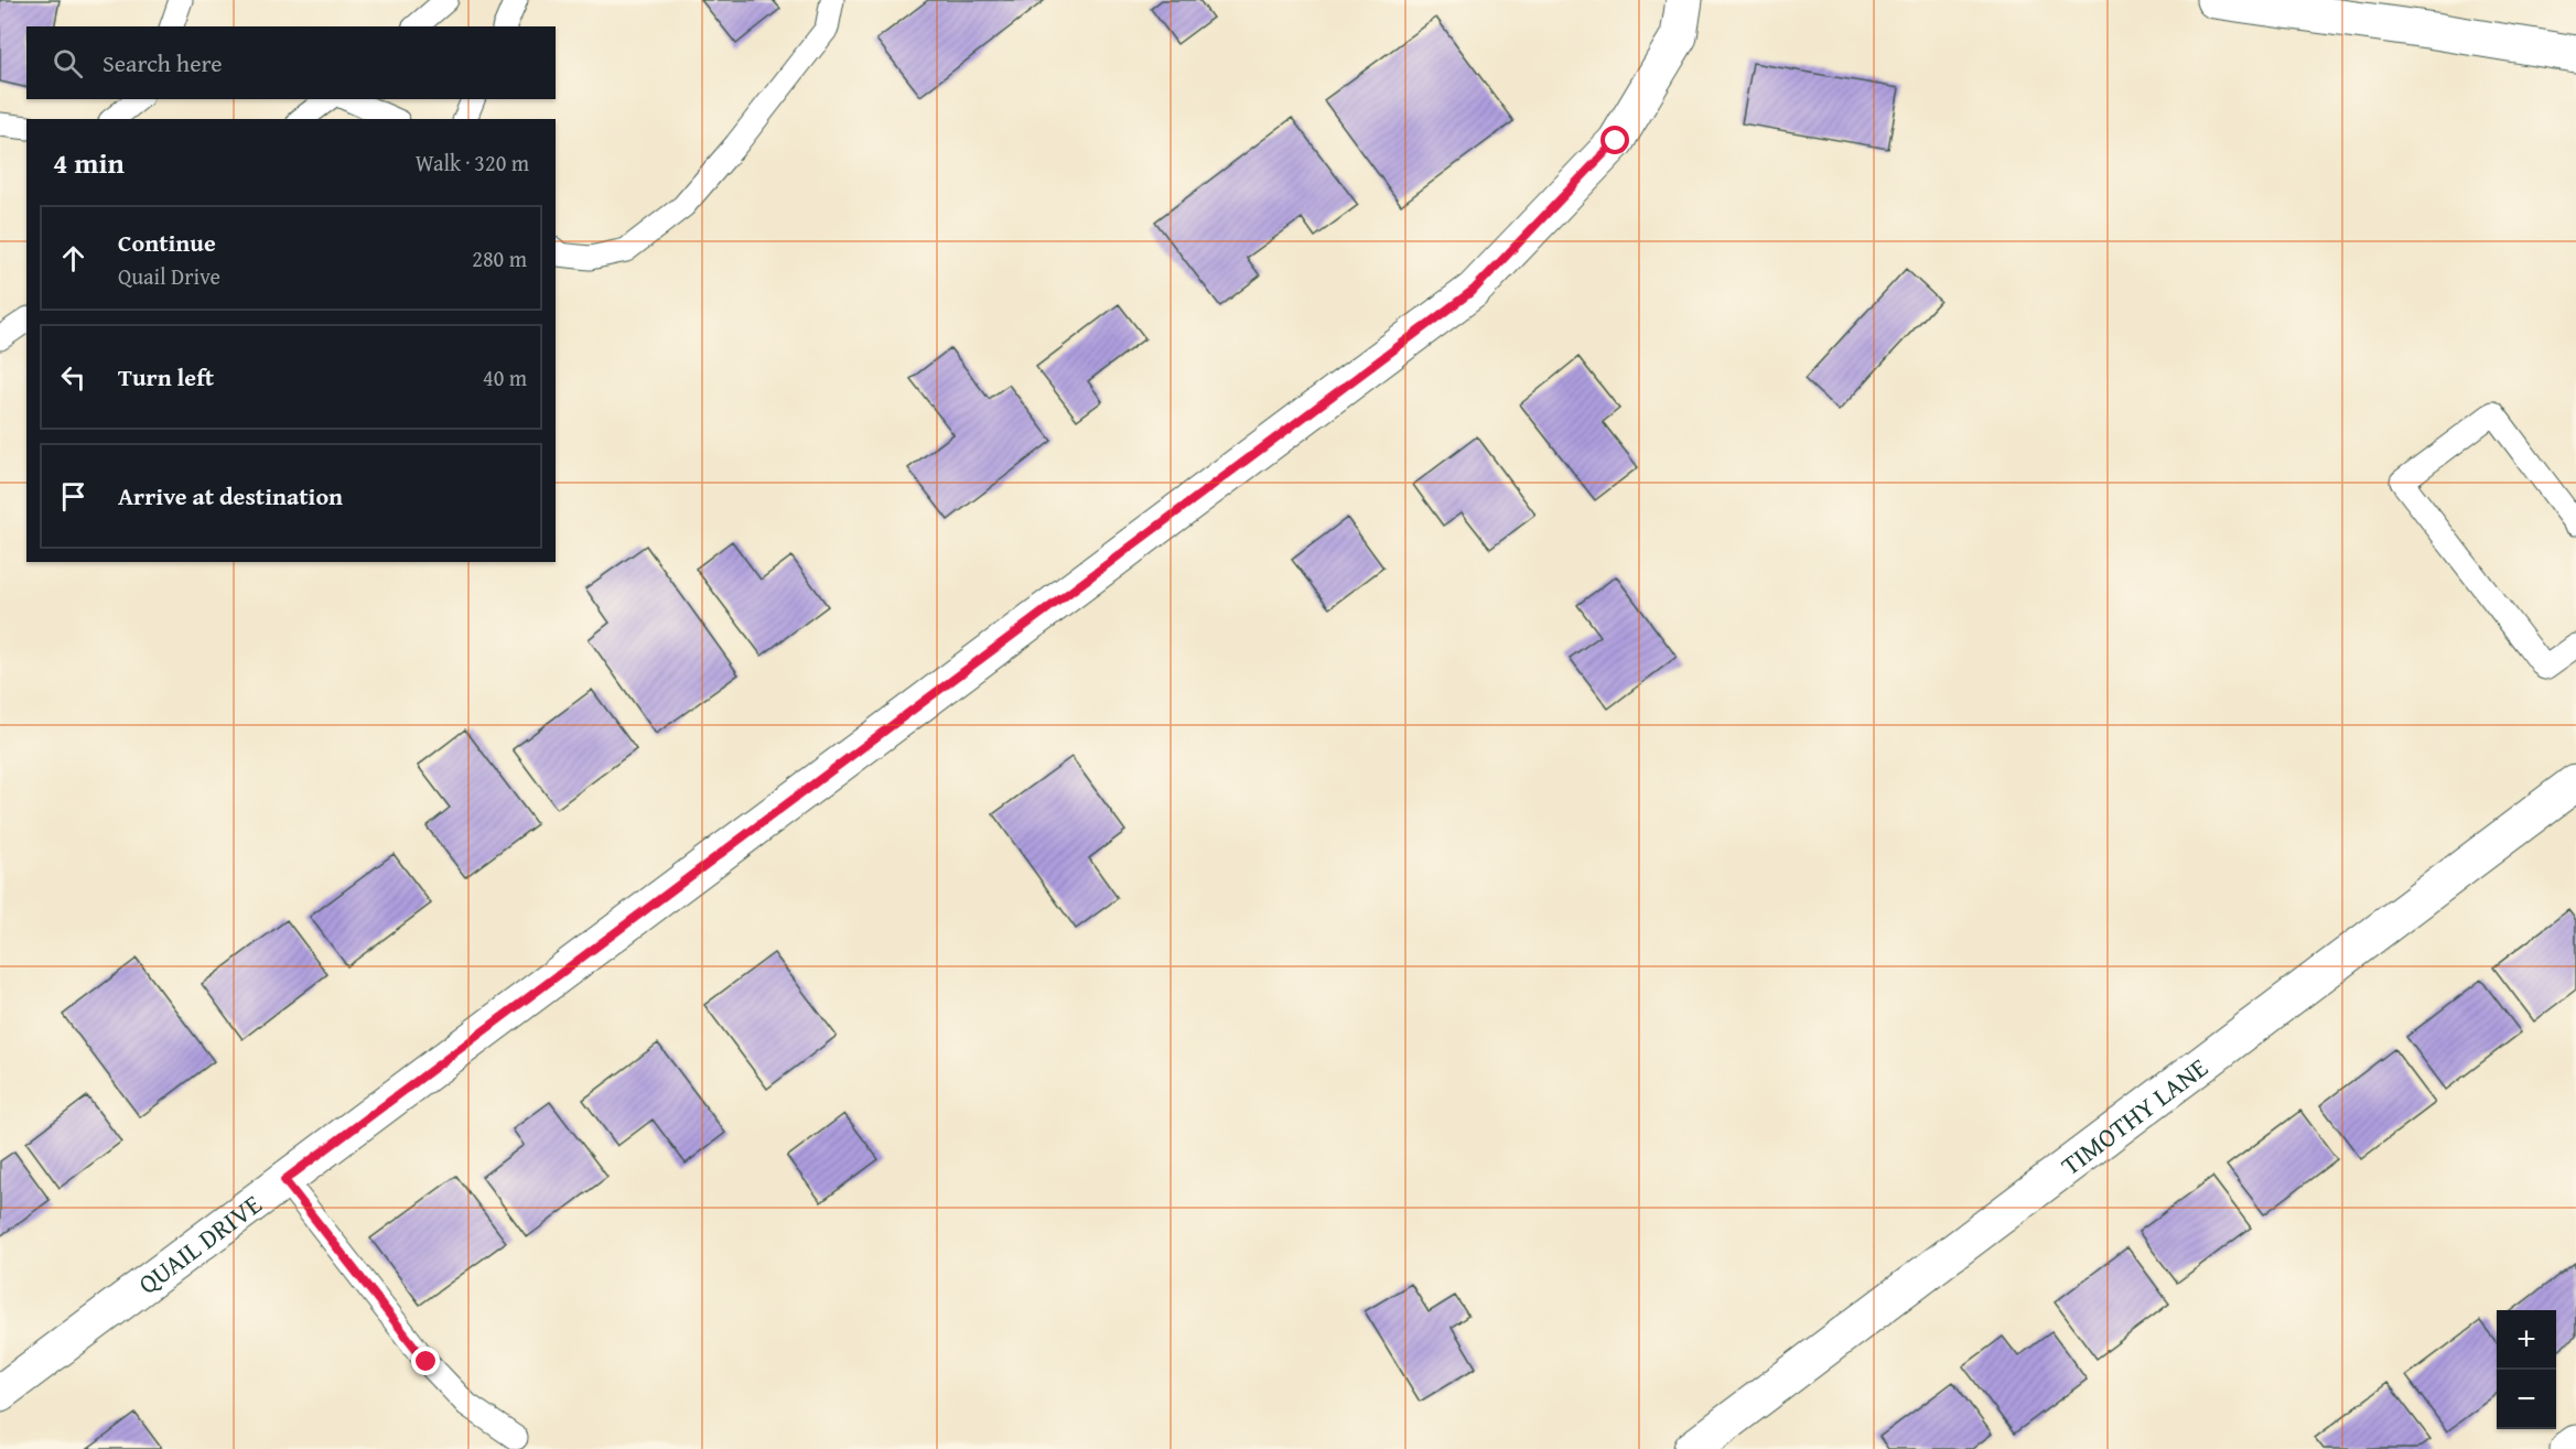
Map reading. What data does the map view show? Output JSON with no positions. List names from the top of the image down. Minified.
{"streets":{"street":["TIMOTHY LANE","QUAIL DRIVE"]},"page":{"search":"Search here","heading":["4 min","Walk · 320 m"],"list":[["Continue","Quail Drive","280 m"],["Turn left","40 m"],"Arrive at destination"],"map_buttons":["+","−"]}}
